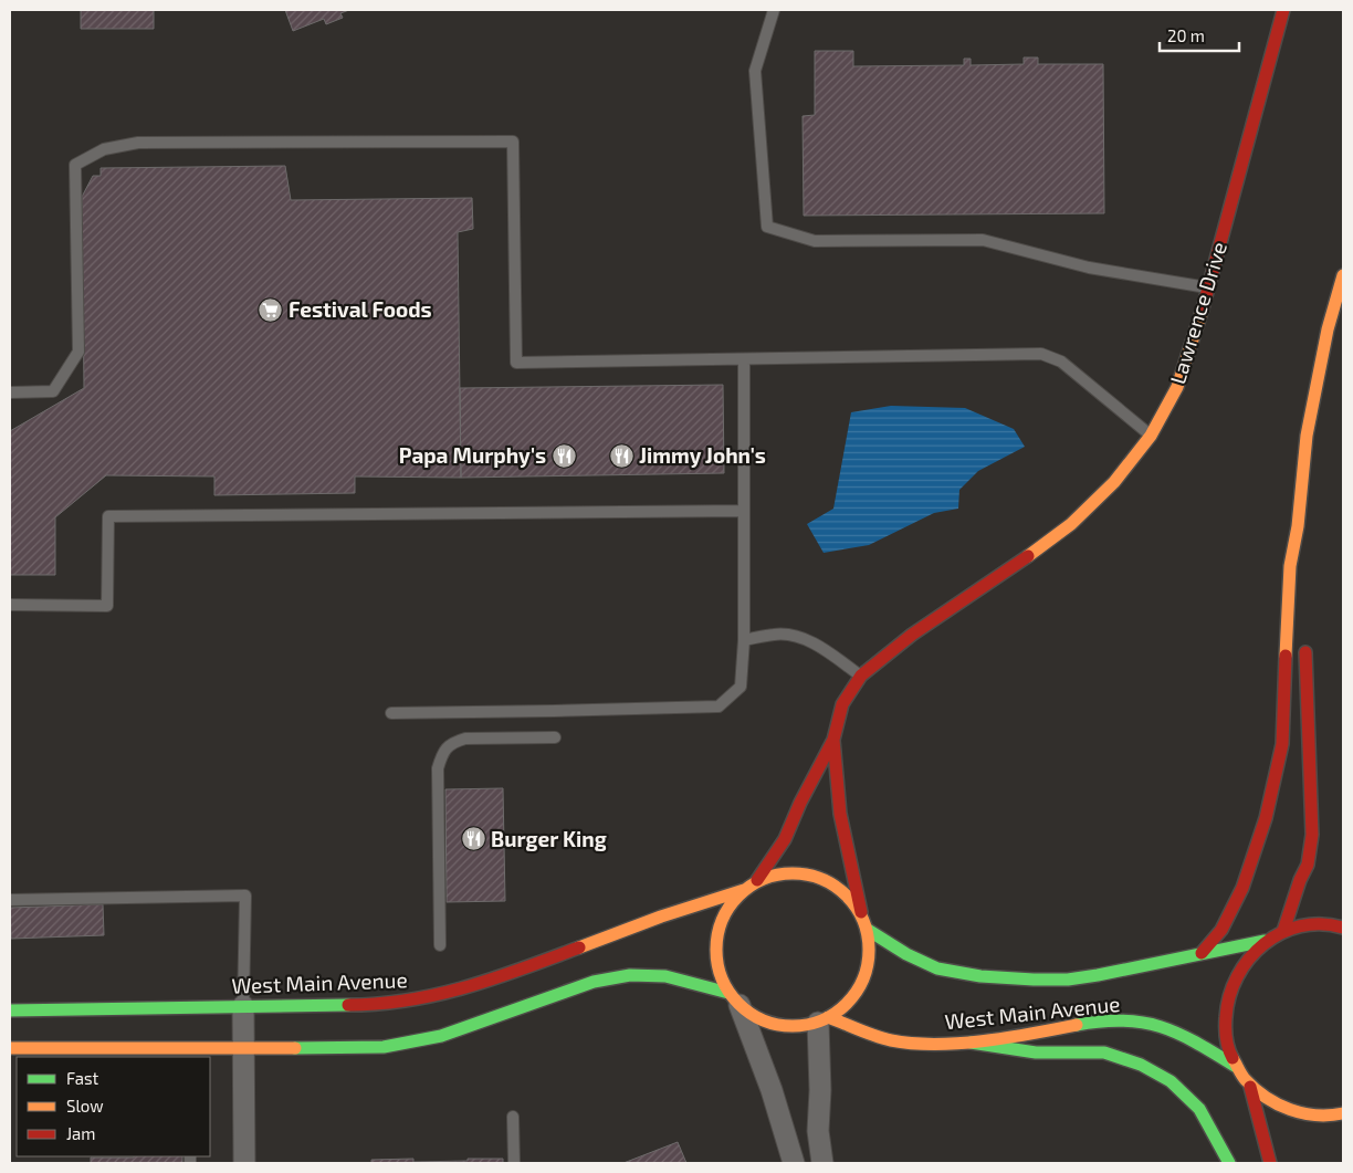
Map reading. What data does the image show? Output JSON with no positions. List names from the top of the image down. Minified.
{"streets":{"main road":["Lawrence Drive","West Main Avenue"]},"crossings":[["Lawrence Drive","West Main Avenue"]],"places":{"supermarket":["Festival Foods"],"restaurant":["Papa Murphy's","Jimmy John's","Burger King"]},"legend":["Fast","Slow","Jam"],"scale_bar":"20 m"}
